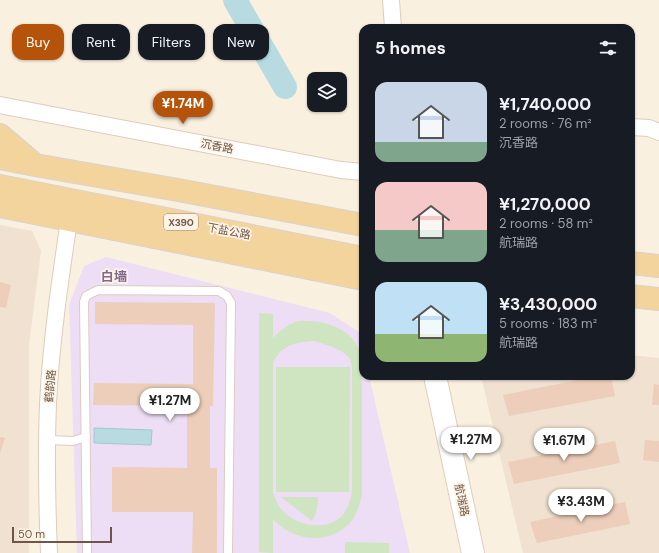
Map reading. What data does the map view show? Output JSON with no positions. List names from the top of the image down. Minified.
{"streets":{"main road":["X390","下盐公路"],"street":["沉香路","鹤韵路","航瑞路"]},"districts":["白墙"],"scale_bar":"50 m","page":{"chip":["Buy","Rent","Filters","New"],"heading":"5 homes","list":[{"name":"¥1,740,000","note":"2 rooms · 76 m² · 沉香路"},{"name":"¥1,270,000","note":"2 rooms · 58 m² · 航瑞路"},{"name":"¥3,430,000","note":"5 rooms · 183 m² · 航瑞路"}],"price":["¥1.74M","¥1.27M","¥1.27M","¥1.67M","¥3.43M"],"scale":"50 m"}}
